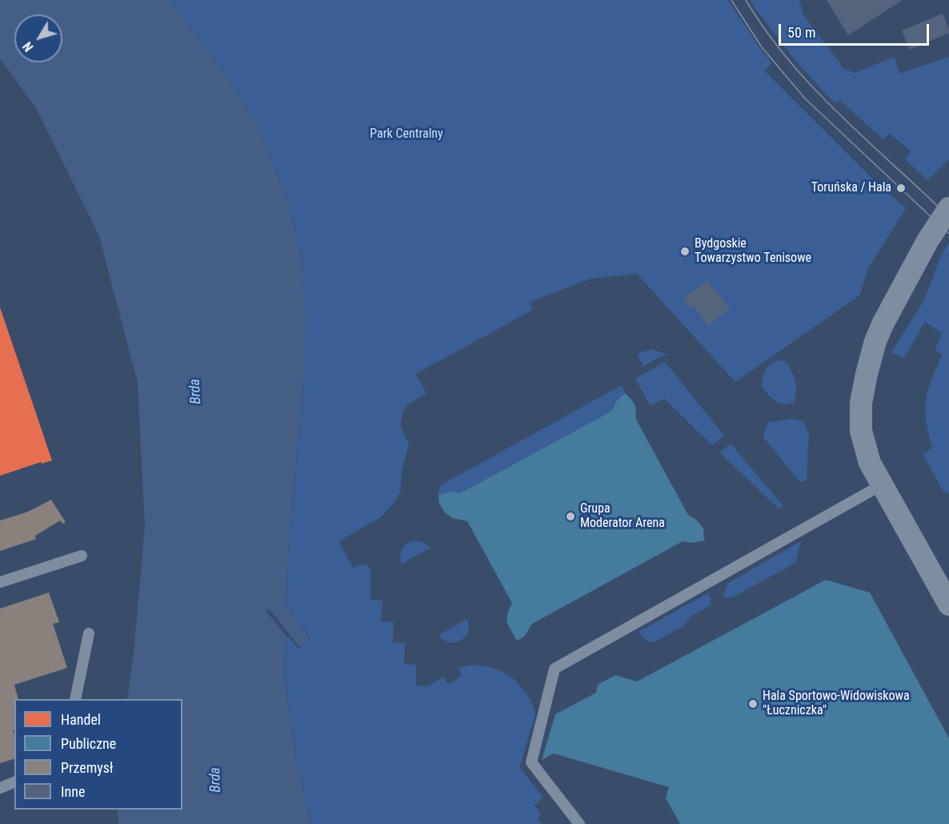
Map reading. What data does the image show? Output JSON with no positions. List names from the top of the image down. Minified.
{"water":["Brda"],"parks":["Park Centralny"],"places":["Toruńska / Hala","Bydgoskie Towarzystwo Tenisowe","Grupa Moderator Arena","Hala Sportowo-Widowiskowa \"Łuczniczka\""],"legend":["Handel","Publiczne","Przemysł","Inne"],"scale_bar":"50 m","north":"bottom left"}
